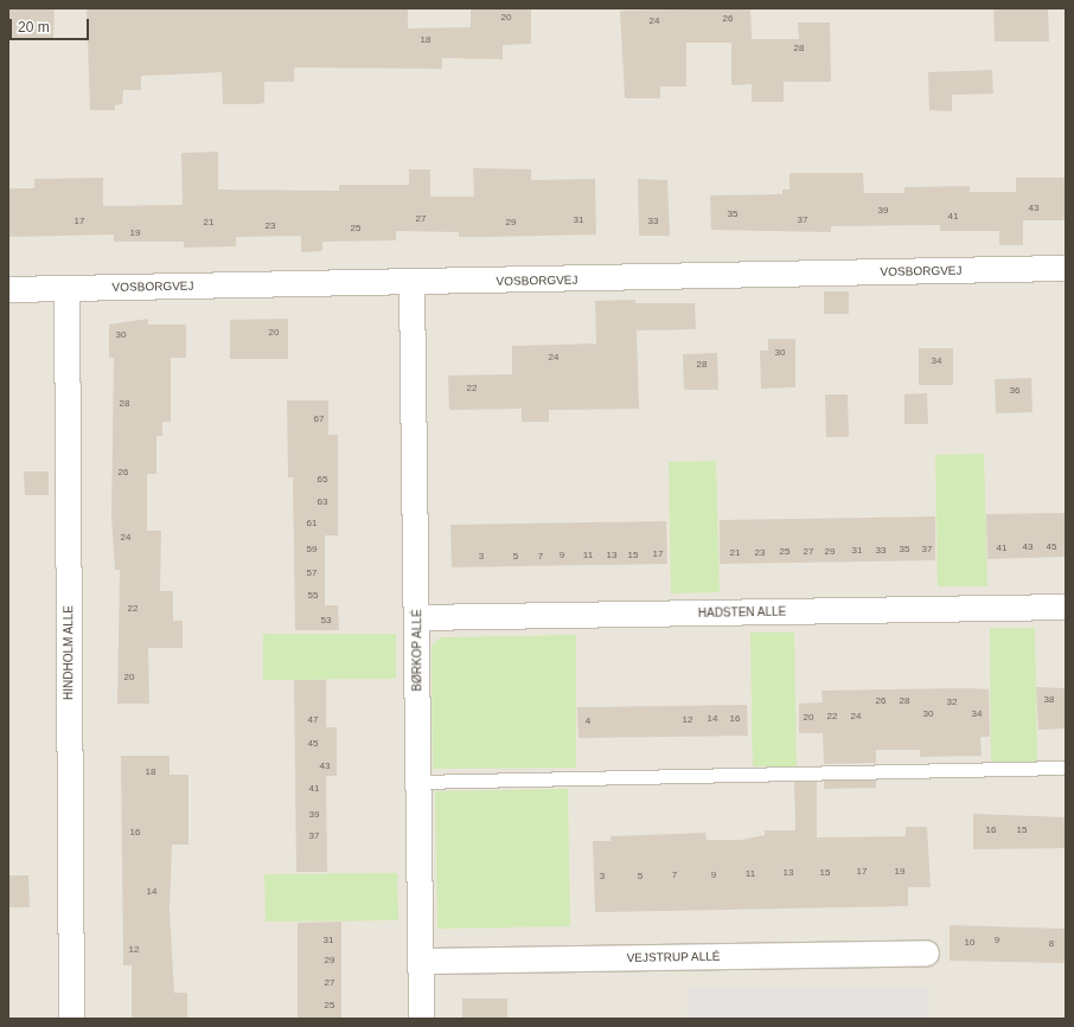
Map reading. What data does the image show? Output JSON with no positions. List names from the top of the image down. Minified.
{"streets":{"street":["VOSBORGVEJ","HADSTEN ALLE","BØRKOP ALLÉ","HINDHOLM ALLE","VEJSTRUP ALLÉ"]},"crossings":[["VOSBORGVEJ","BØRKOP ALLÉ"],["VOSBORGVEJ","HINDHOLM ALLE"],["HADSTEN ALLE","BØRKOP ALLÉ"],["BØRKOP ALLÉ","VEJSTRUP ALLÉ"]],"house_numbers":["20","26","24","18","28","43","39","35","41","27","31","37","17","33","21","29","23","25","19","20","30","30","24","34","28","22","36","28","67","26","65","63","61","24","43","45","41","59","35","37","31","33","25","27","29","21","23","17","9","11","13","15","3","5","7","57","55","22","53","20","38","26","28","32","30","34","22","24","20","14","16","47","12","4","45","43","18","41","39","16","15","16","37","17","19","13","15","11","7","9","3","5","14","31","9","10","8","12","29","27","25"],"scale_bar":"20 m"}
